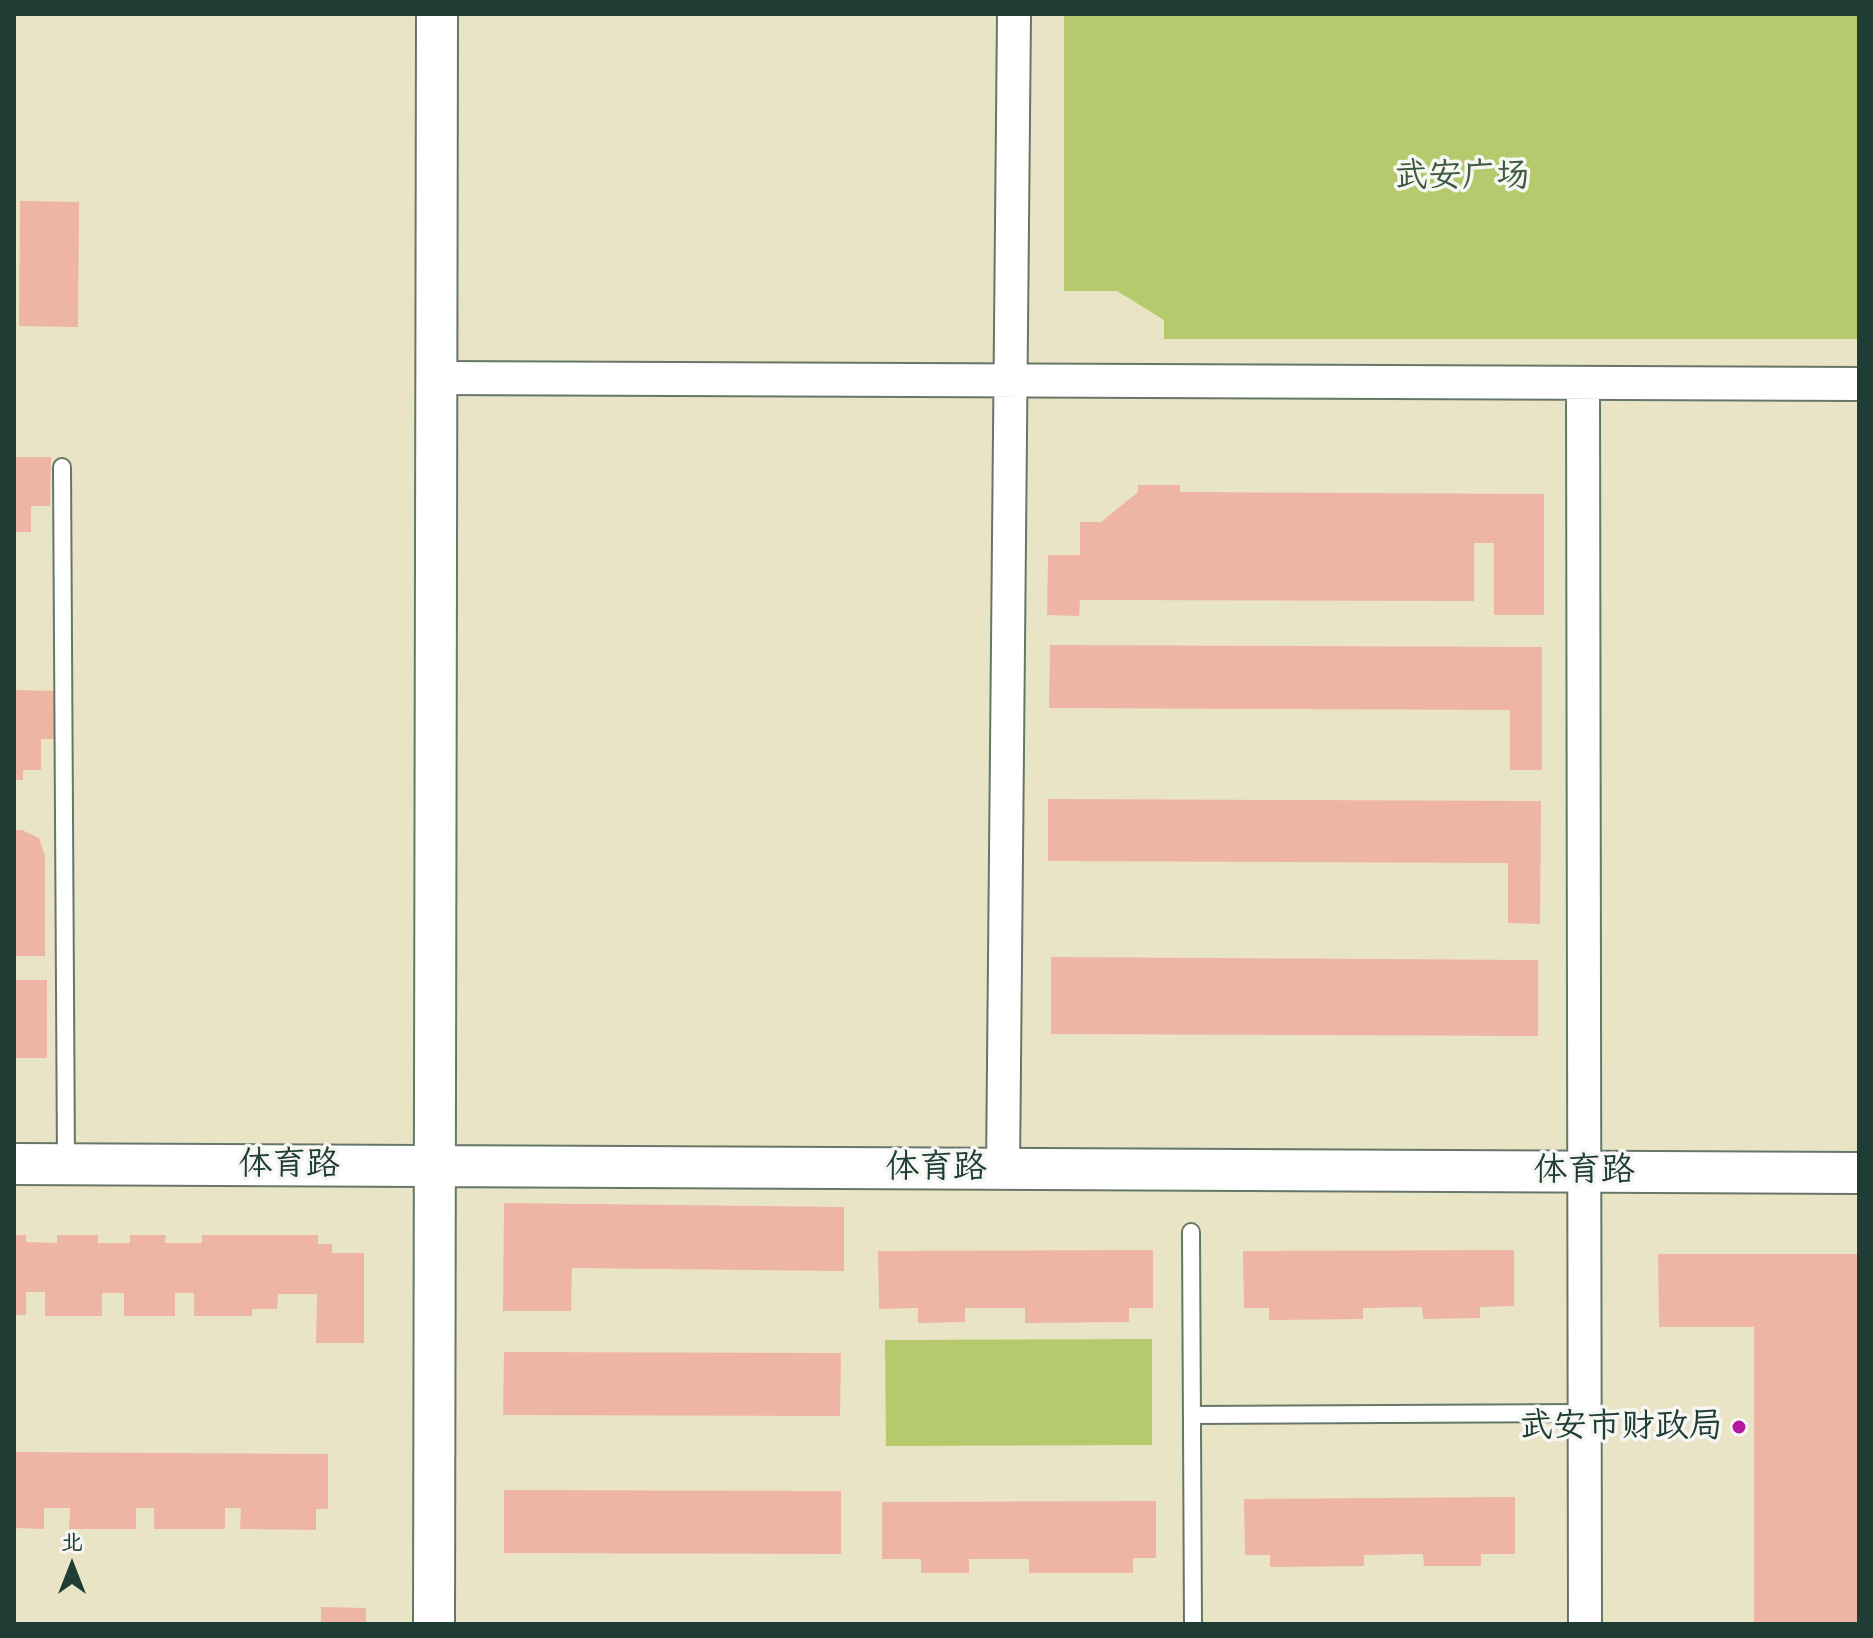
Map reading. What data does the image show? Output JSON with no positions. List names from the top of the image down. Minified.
{"streets":{"street":["体育路"]},"parks":["武安广场"],"places":["武安市财政局"],"north":"top"}
